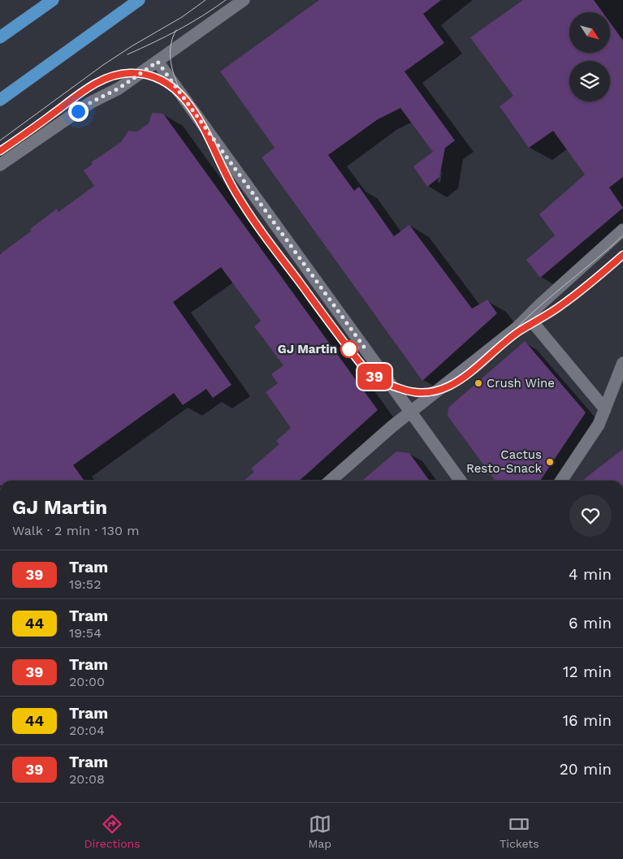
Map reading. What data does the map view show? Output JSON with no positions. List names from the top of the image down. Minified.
{"places":["GJ Martin","Crush Wine","Cactus Resto-Snack"],"lines":["tram line 39"],"north":"bottom right","page":{"on_map":"39","heading":["GJ Martin","Walk · 2 min · 130 m"],"list":[{"mark":"39","name":"Tram","note":"19:52","value":"4 min"},{"mark":"44","name":"Tram","note":"19:54","value":"6 min"},{"mark":"39","name":"Tram","note":"20:00","value":"12 min"},{"mark":"44","name":"Tram","note":"20:04","value":"16 min"},{"mark":"39","name":"Tram","note":"20:08","value":"20 min"}],"tabs":["Directions","Map","Tickets"]}}
